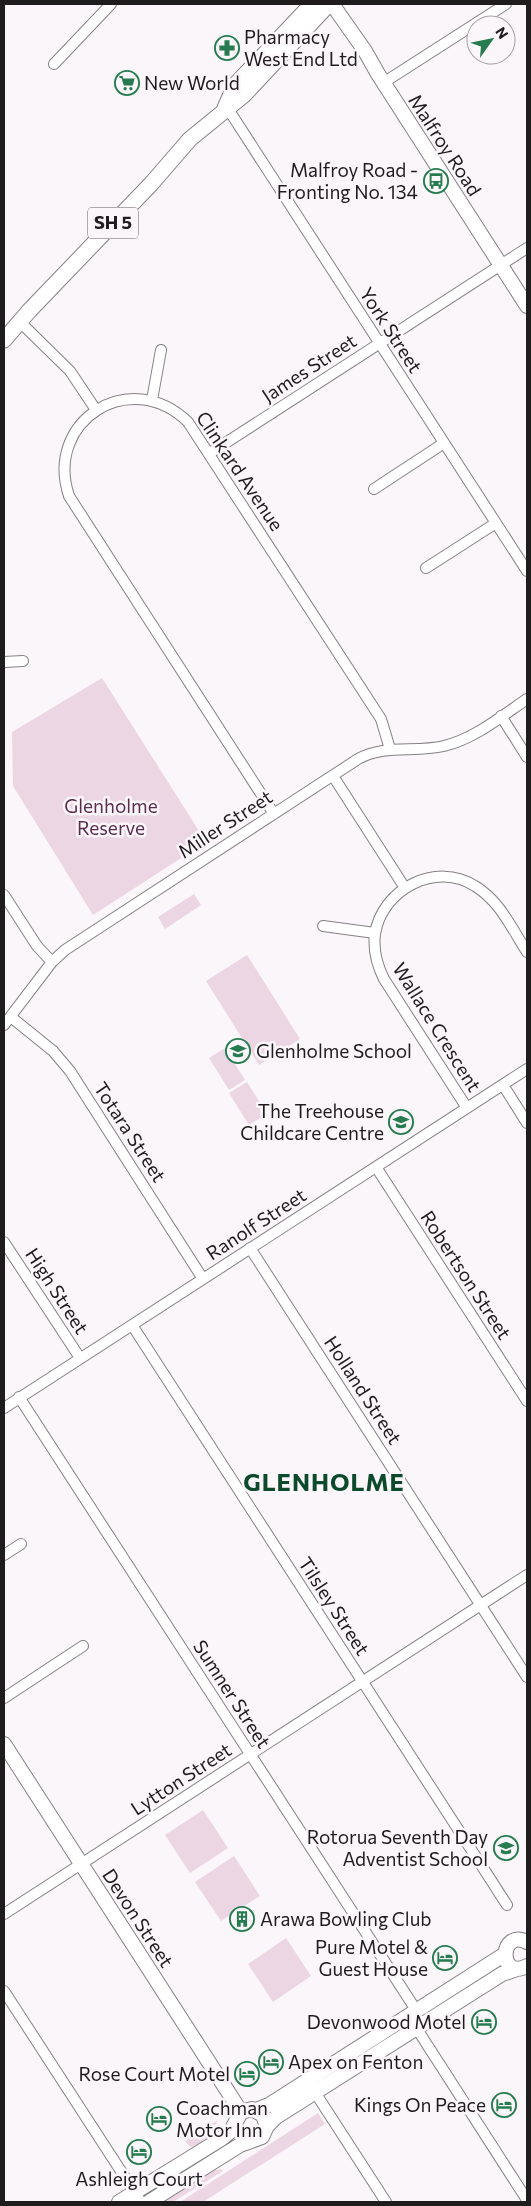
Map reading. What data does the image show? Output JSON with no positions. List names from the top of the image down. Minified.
{"streets":{"highway":["SH 5"],"main road":["Malfroy Road","Devon Street"],"street":["York Street","James Street","Clinkard Avenue","Miller Street","Wallace Crescent","Totara Street","Ranolf Street","Robertson Street","High Street","Holland Street","Tilsley Street","Sumner Street","Lytton Street"]},"crossings":[["Malfroy Road","SH 5"],["Malfroy Road","James Street"],["SH 5","York Street"],["York Street","James Street"],["James Street","Clinkard Avenue"],["Clinkard Avenue","Miller Street"],["Miller Street","Totara Street"],["Wallace Crescent","Ranolf Street"],["Totara Street","Ranolf Street"],["Ranolf Street","Robertson Street"],["Ranolf Street","High Street"],["Ranolf Street","Holland Street"],["Ranolf Street","Tilsley Street"],["Ranolf Street","Sumner Street"],["Holland Street","Lytton Street"],["Tilsley Street","Lytton Street"],["Sumner Street","Lytton Street"],["Lytton Street","Devon Street"]],"districts":["GLENHOLME"],"parks":["Glenholme Reserve"],"places":{"pharmacy":["Pharmacy West End Ltd"],"supermarket":["New World"],"bus stop":["Malfroy Road - Fronting No. 134"],"school or university":["Glenholme School","The Treehouse Childcare Centre","Rotorua Seventh Day Adventist School"],"building":["Arawa Bowling Club"],"hotel":["Pure Motel & Guest House","Devonwood Motel","Apex on Fenton","Rose Court Motel","Kings On Peace","Coachman Motor Inn","Ashleigh Court"]},"north":"top right"}
